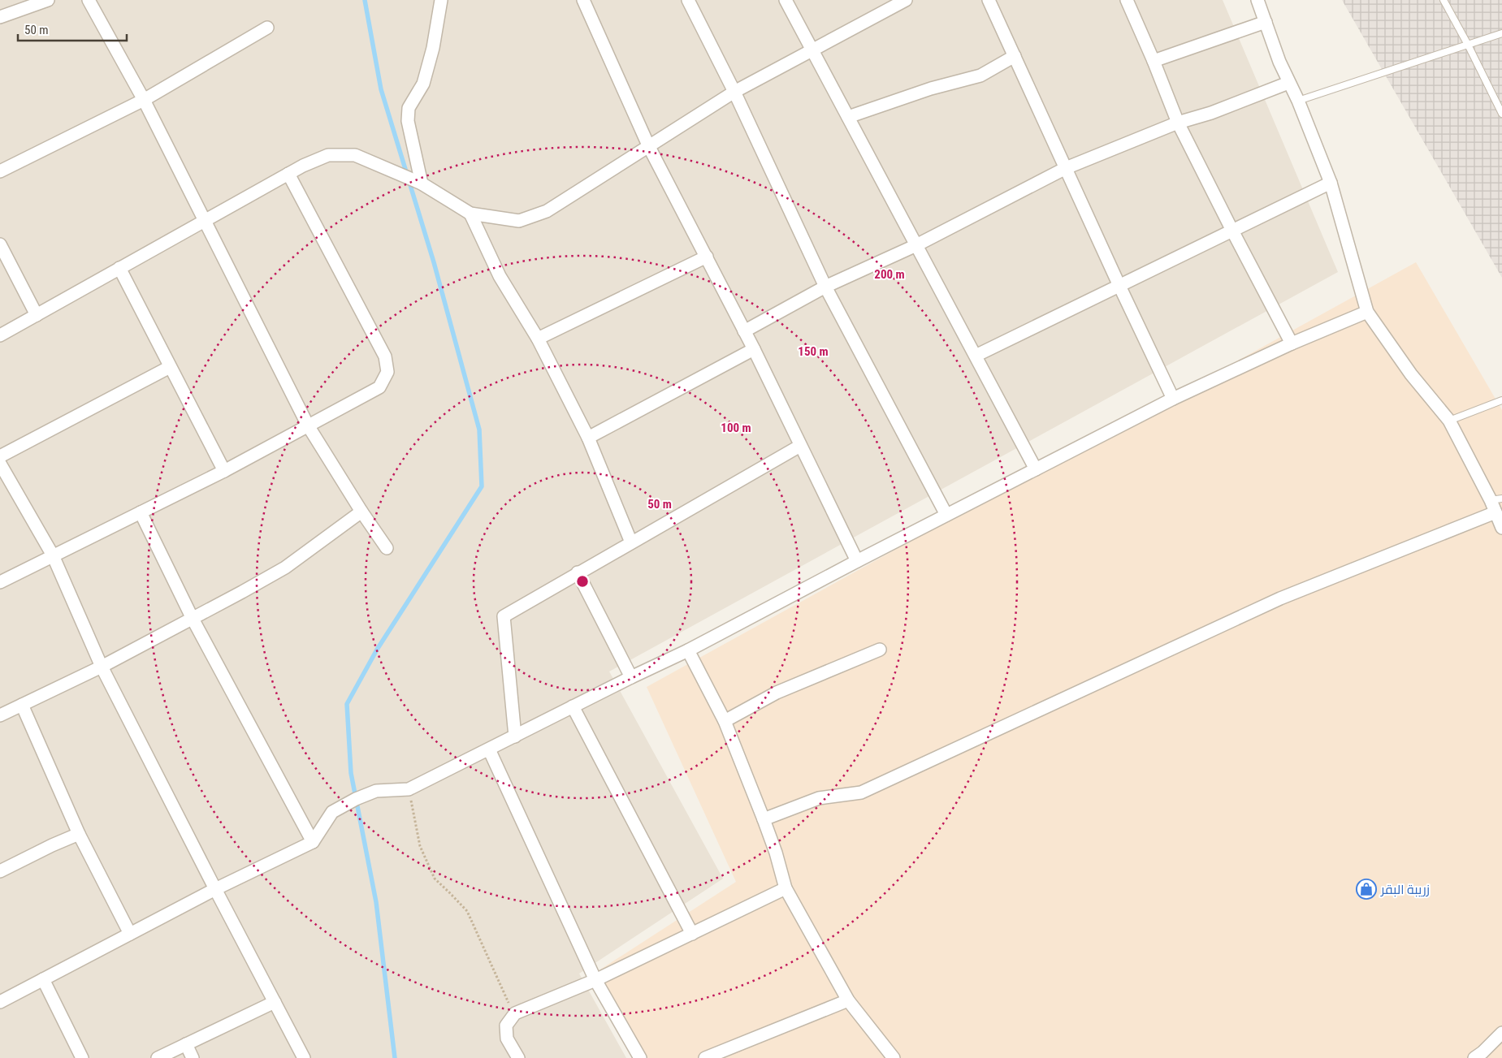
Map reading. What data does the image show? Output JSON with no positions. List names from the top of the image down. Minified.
{"places":{"shop":["زريبة البقر"]},"scale_bar":"50 m","rings":["200 m","150 m","100 m","50 m"]}
